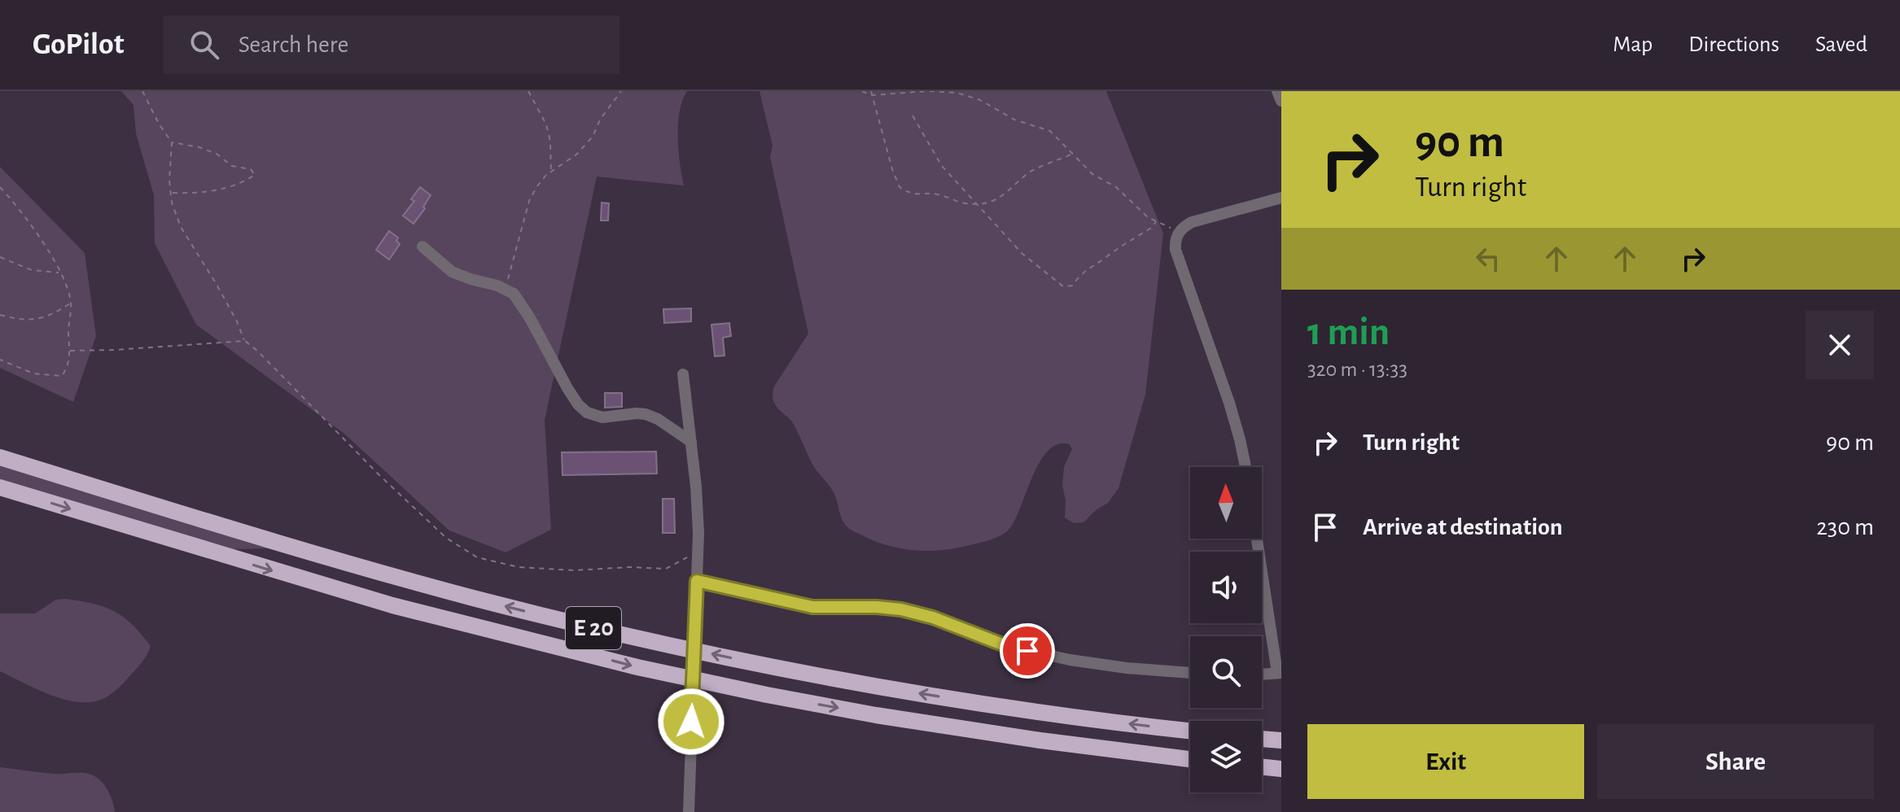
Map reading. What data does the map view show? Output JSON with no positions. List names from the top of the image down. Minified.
{"streets":{"highway":["E 20"]},"north":"top","page":{"header":"GoPilot","search":"Search here","nav":["Map","Directions","Saved"],"turn":["90 m","Turn right"],"heading":["1 min","320 m · 13:33"],"list":[{"name":"Turn right","value":"90 m"},{"name":"Arrive at destination","value":"230 m"}],"buttons":["Exit","Share"]}}
